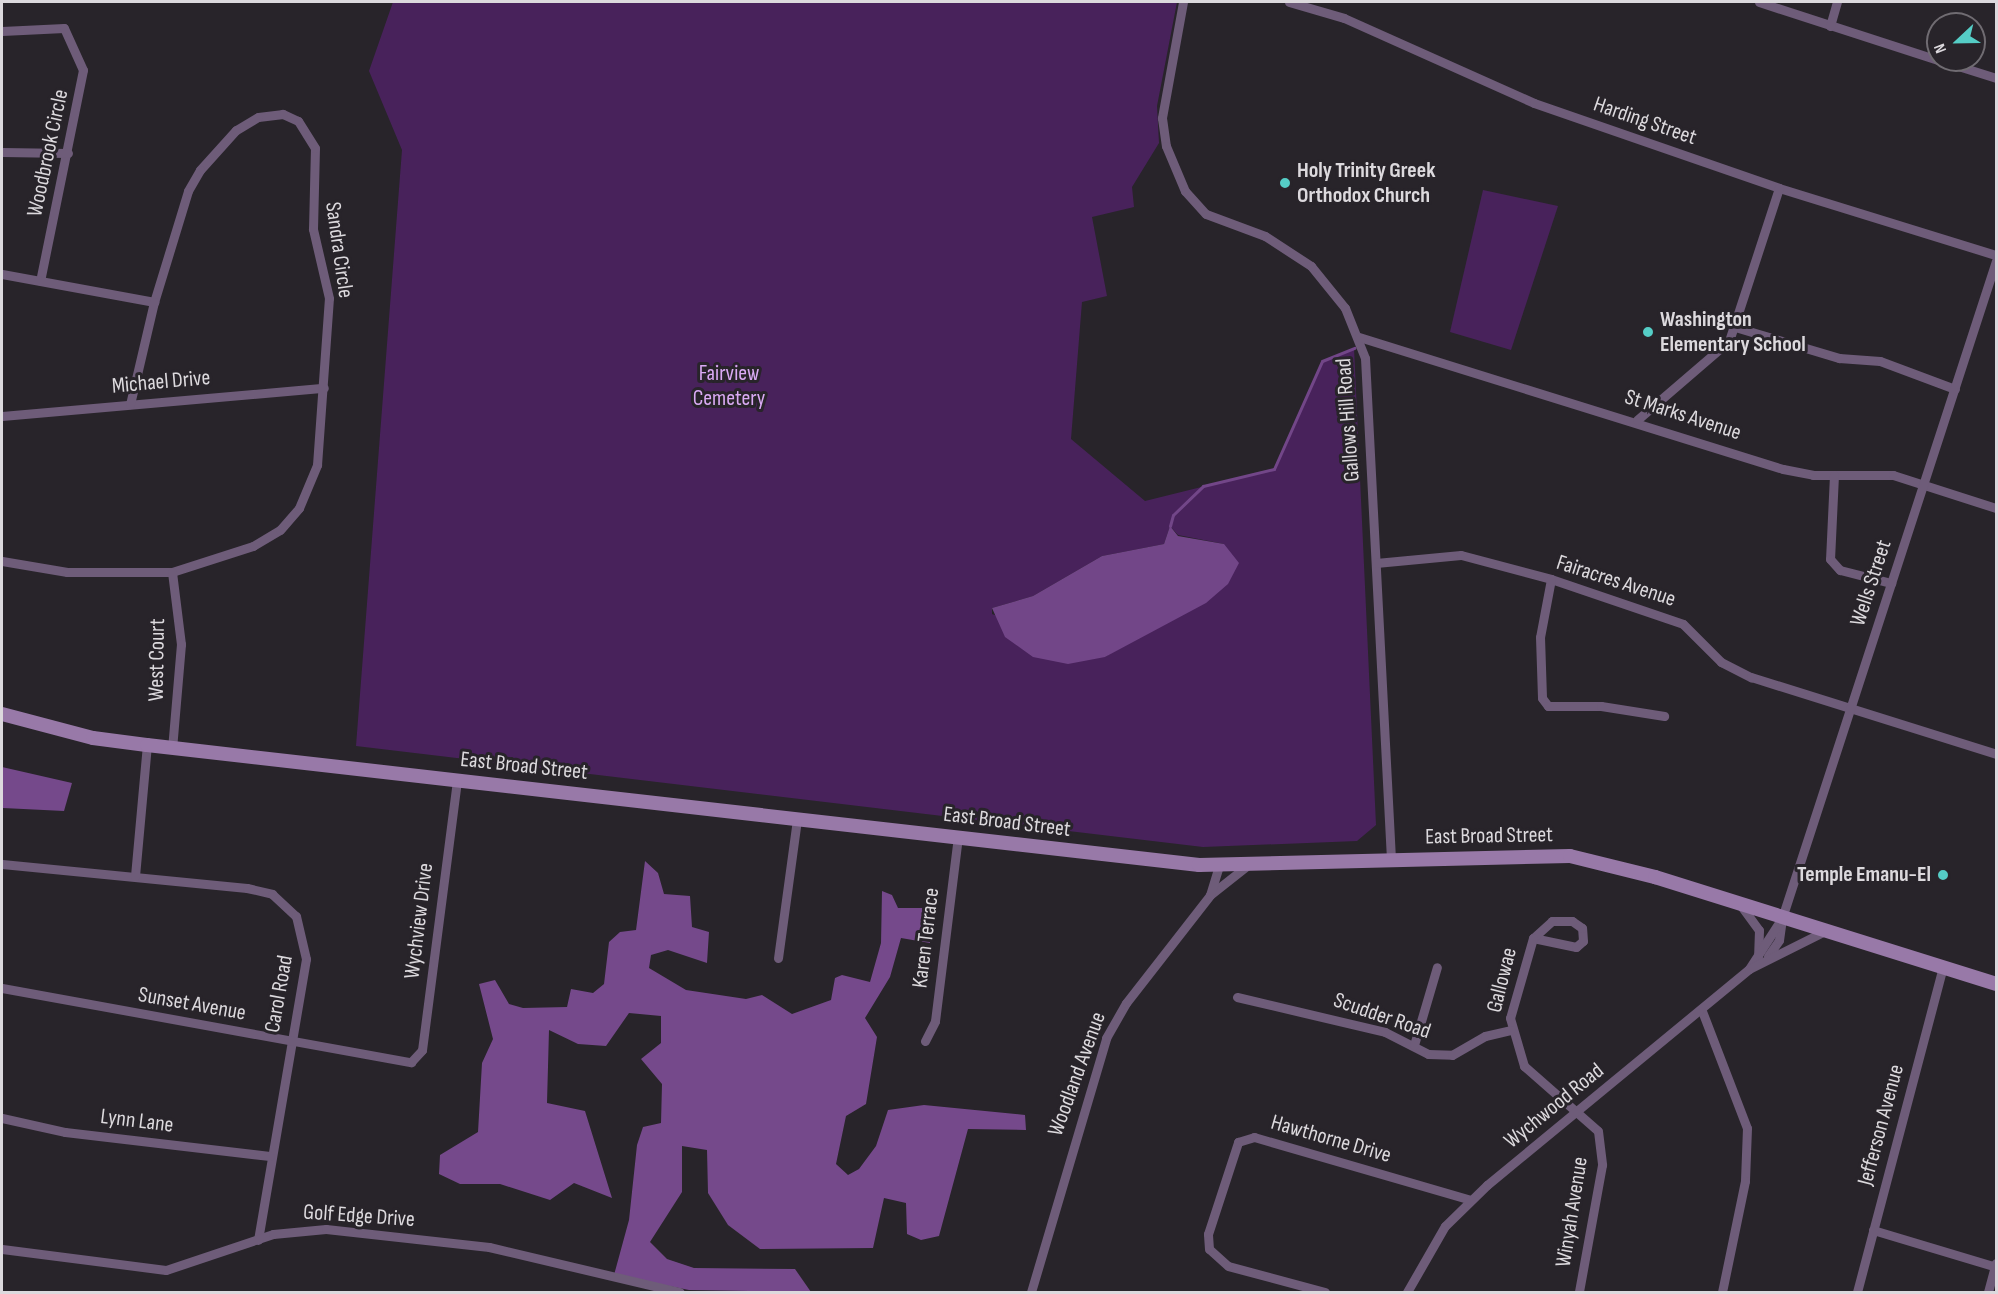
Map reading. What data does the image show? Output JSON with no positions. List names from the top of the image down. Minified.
{"streets":{"street":["Harding Street","Woodbrook Circle","Sandra Circle","Michael Drive","St Marks Avenue","Gallows Hill Road","Fairacres Avenue","Wells Street","West Court","East Broad Street","Wychview Drive","Karen Terrace","Gallowae","Carol Road","Sunset Avenue","Scudder Road","Woodland Avenue","Wychwood Road","Lynn Lane","Jefferson Avenue","Hawthorne Drive","Winyah Avenue","Golf Edge Drive"]},"crossings":[["Sandra Circle","Michael Drive"],["Sandra Circle","West Court"],["St Marks Avenue","Gallows Hill Road"],["St Marks Avenue","Wells Street"],["Gallows Hill Road","Fairacres Avenue"],["Gallows Hill Road","East Broad Street"],["Fairacres Avenue","Wells Street"],["Wells Street","East Broad Street"],["Wells Street","Wychwood Road"],["West Court","East Broad Street"],["East Broad Street","Wychview Drive"],["East Broad Street","Karen Terrace"],["East Broad Street","Woodland Avenue"],["East Broad Street","Wychwood Road"],["East Broad Street","Jefferson Avenue"],["Wychview Drive","Sunset Avenue"],["Gallowae","Scudder Road"],["Gallowae","Wychwood Road"],["Gallowae","Winyah Avenue"],["Carol Road","Sunset Avenue"],["Carol Road","Lynn Lane"],["Carol Road","Golf Edge Drive"],["Wychwood Road","Hawthorne Drive"],["Wychwood Road","Winyah Avenue"]],"parks":["Fairview Cemetery"],"places":["Holy Trinity Greek Orthodox Church","Washington Elementary School","Temple Emanu-El"],"north":"left"}
